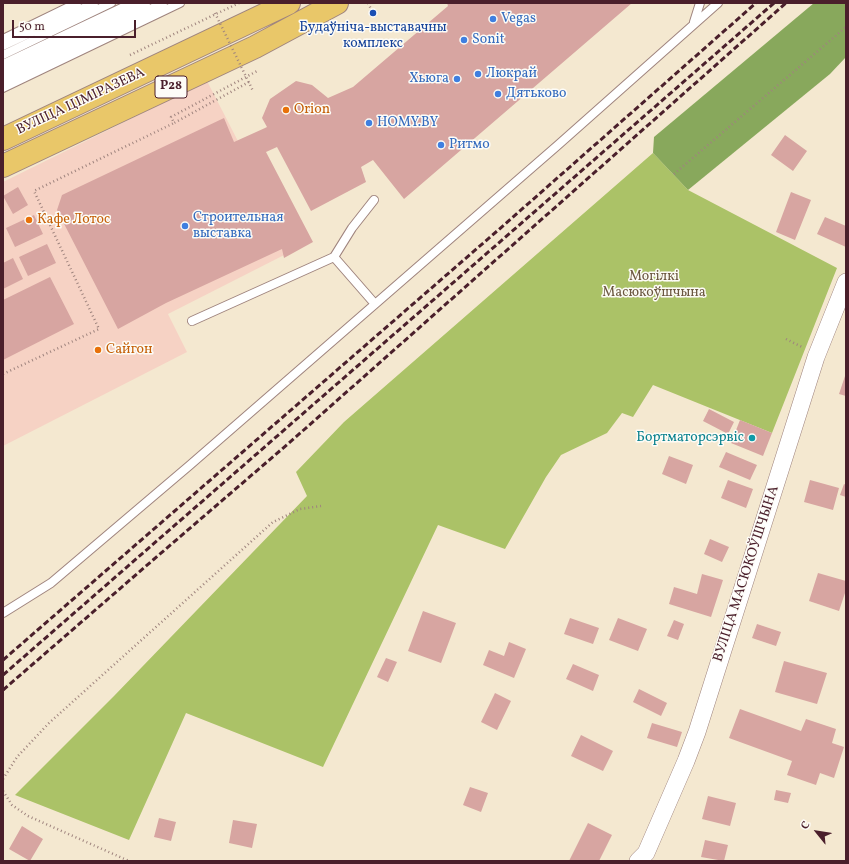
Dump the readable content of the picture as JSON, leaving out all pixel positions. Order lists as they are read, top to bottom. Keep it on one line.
{"streets":{"main road":["Р28","ВУЛІЦА ЦІМІРАЗЕВА"],"street":["ВУЛІЦА МАСЮКОЎШЧЫНА"]},"parks":["Могілкі Масюкоўшчына"],"places":["Будаўніча-выставачны комплекс","Vegas","Sonit","Люкрай","Хьюга","Дятьково","Orion","HOMY.BY","Ритмо","Кафе Лотос","Строительная выставка","Сайгон","Бортматорсэрвіс"],"scale_bar":"50 m","north":"top left"}
